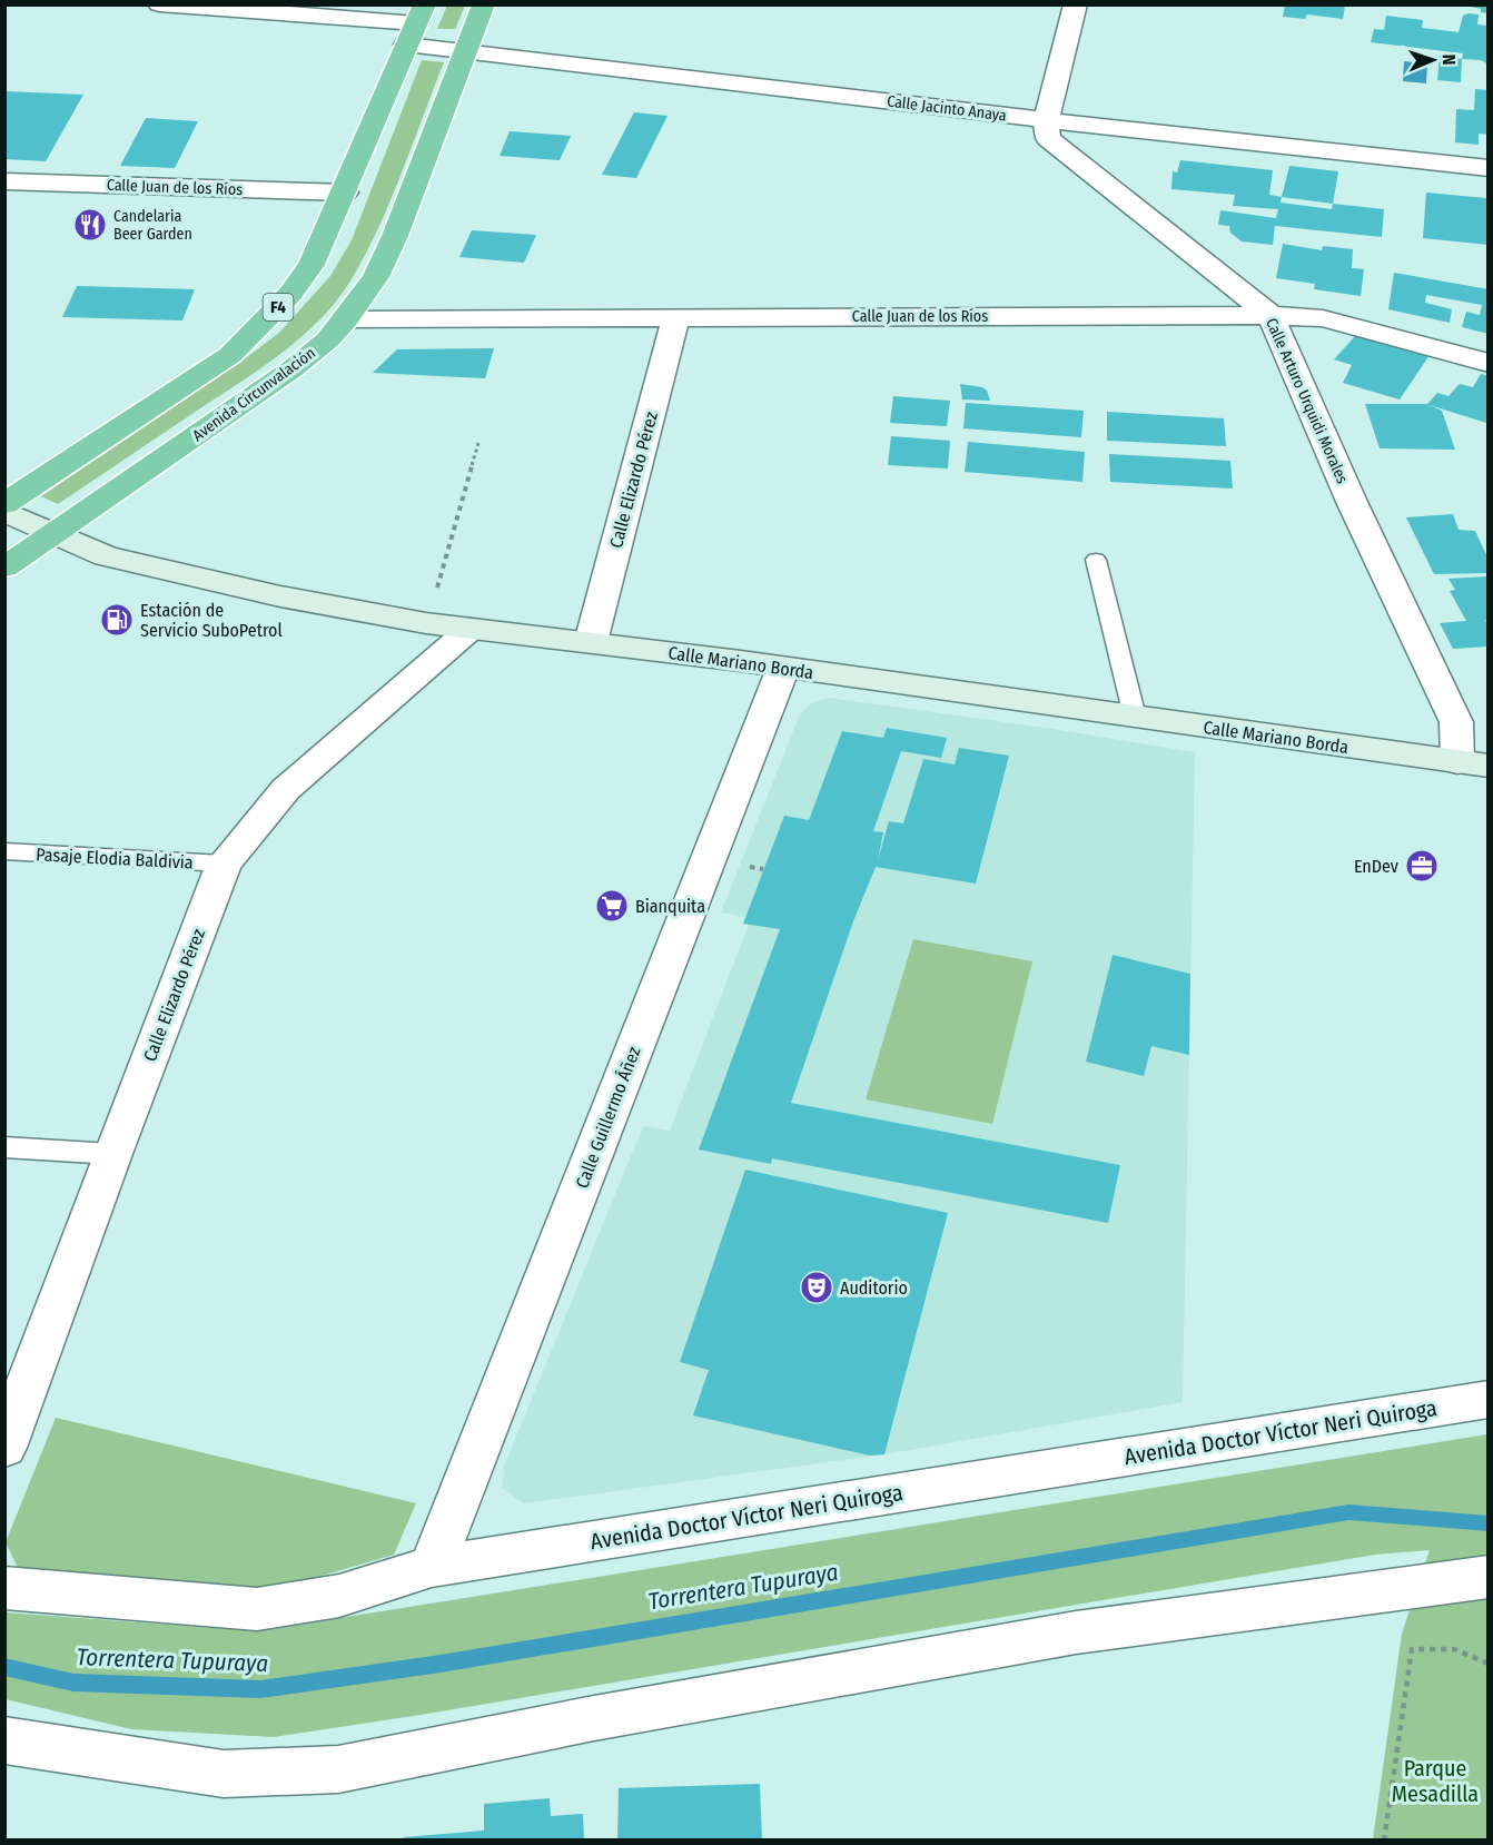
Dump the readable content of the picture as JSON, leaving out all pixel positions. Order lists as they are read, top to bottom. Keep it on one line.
{"streets":{"highway":["F4","Avenida Circunvalación"],"street":["Calle Jacinto Anaya","Calle Juan de los Ríos","Calle Arturo Urquidi Morales","Calle Elizardo Pérez","Calle Mariano Borda","Calle Guillermo Áñez","Avenida Doctor Víctor Neri Quiroga"],"lane":["Pasaje Elodia Baldivia"]},"crossings":[["Calle Jacinto Anaya","F4"],["Calle Jacinto Anaya","Avenida Circunvalación"],["Calle Jacinto Anaya","Calle Arturo Urquidi Morales"],["Calle Juan de los Ríos","F4"],["Calle Juan de los Ríos","Avenida Circunvalación"],["Calle Juan de los Ríos","Calle Arturo Urquidi Morales"],["Calle Juan de los Ríos","Calle Elizardo Pérez"],["Avenida Circunvalación","Calle Mariano Borda"],["Calle Arturo Urquidi Morales","Calle Mariano Borda"],["Calle Elizardo Pérez","Calle Mariano Borda"],["Calle Elizardo Pérez","Pasaje Elodia Baldivia"],["Calle Mariano Borda","Calle Guillermo Áñez"],["Calle Guillermo Áñez","Avenida Doctor Víctor Neri Quiroga"]],"water":["Torrentera Tupuraya"],"parks":["Parque Mesadilla"],"places":{"restaurant":["Candelaria Beer Garden"],"fuel station":["Estación de Servicio SuboPetrol"],"office":["EnDev"],"supermarket":["Bianquita"],"theatre":["Auditorio"]},"north":"right"}
